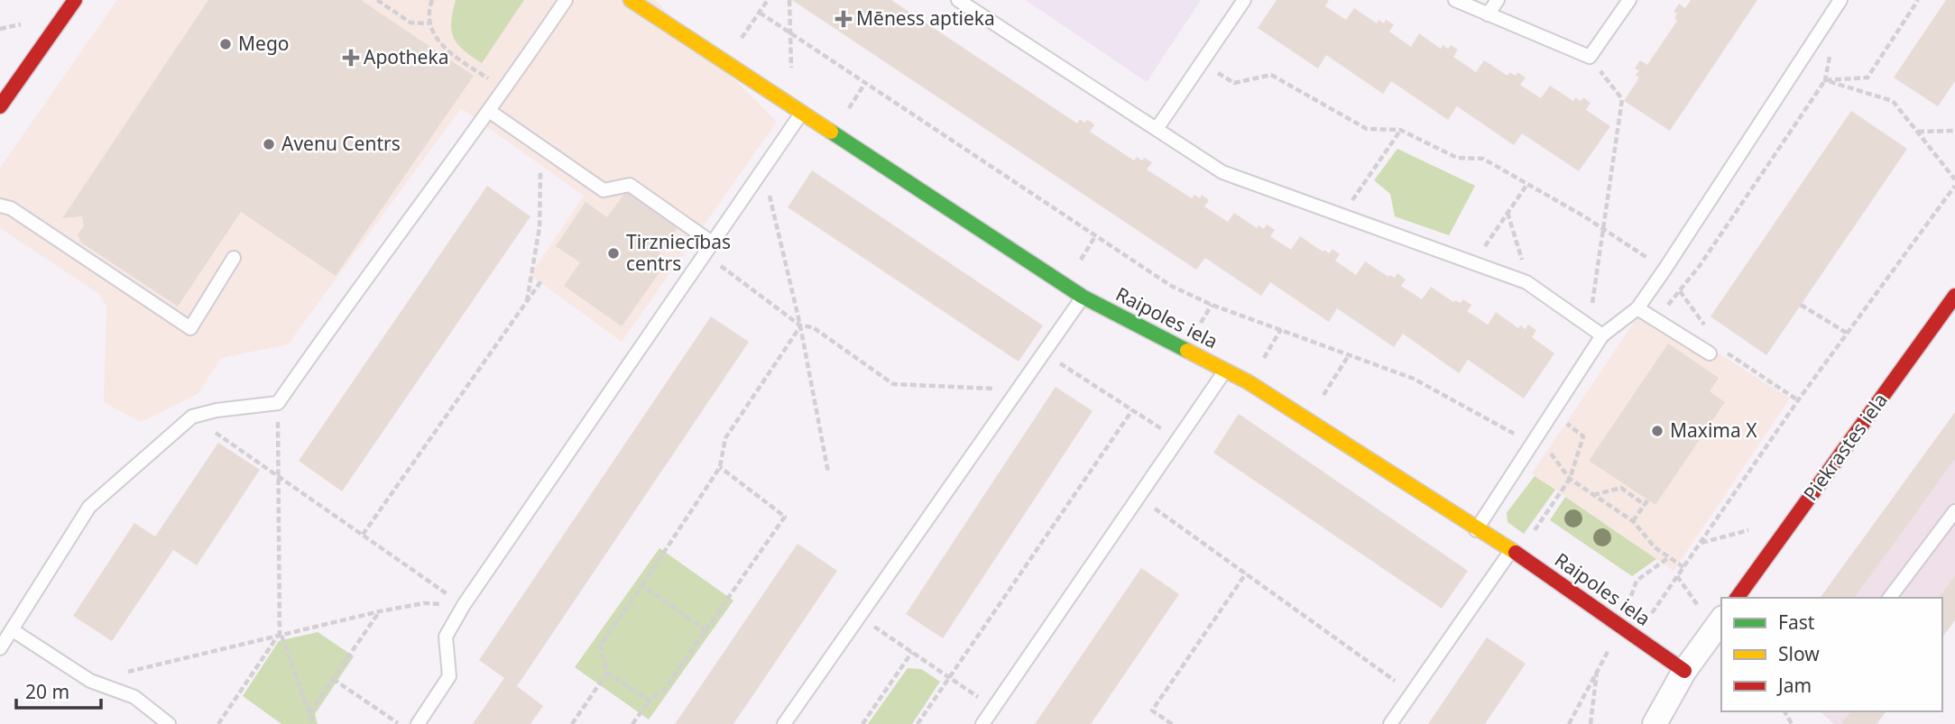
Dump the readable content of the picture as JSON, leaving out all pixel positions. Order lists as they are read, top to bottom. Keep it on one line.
{"streets":{"street":["Raipoles iela","Piekrastes iela"]},"places":{"health":["Mēness aptieka","Apotheka"],"other":["Mego","Avenu Centrs","Tirzniecības centrs","Maxima X"]},"legend":["Fast","Slow","Jam"],"scale_bar":"20 m"}
